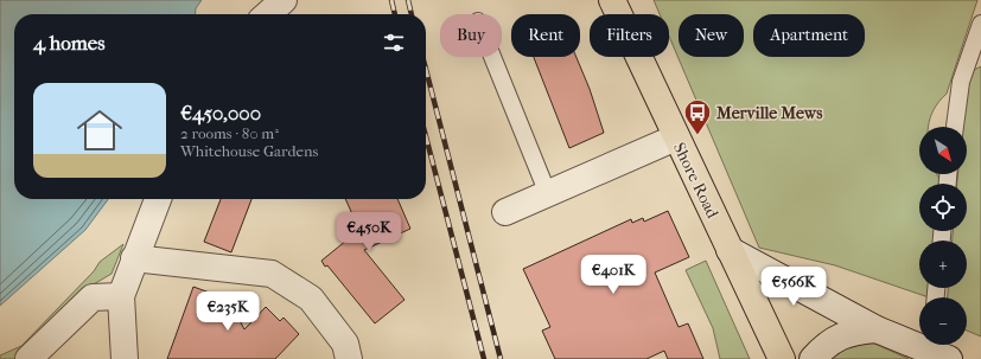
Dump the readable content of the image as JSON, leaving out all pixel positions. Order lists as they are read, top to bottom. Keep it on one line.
{"streets":{"main road":["Shore Road"]},"places":{"bus stop":["Merville Mews"]},"north":"bottom right","page":{"chip":["Buy","Rent","Filters","New","Apartment"],"heading":"4 homes","list":[{"name":"€450,000","note":"2 rooms · 80 m² · Whitehouse Gardens"}],"map_buttons":["+","−"],"price":["€450K","€401K","€566K","€235K"]}}
